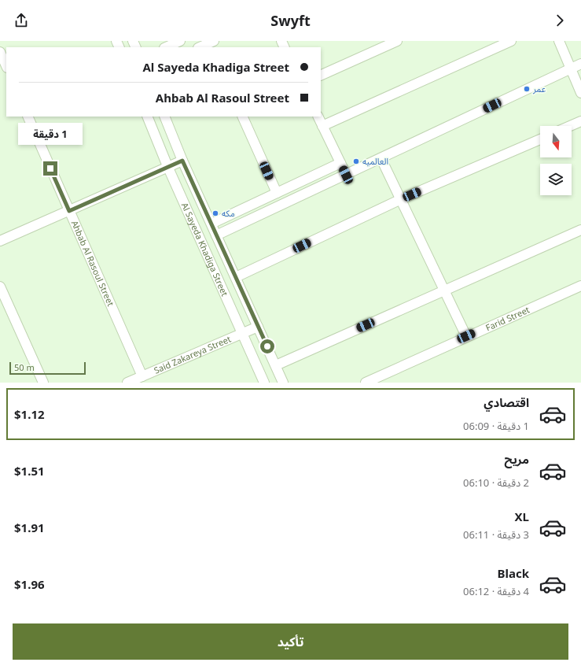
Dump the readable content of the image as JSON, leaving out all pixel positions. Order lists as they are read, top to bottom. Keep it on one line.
{"streets":{"street":["Al Sayeda Khadiga Street","Ahbab Al Rasoul Street","Farid Street","Said Zakareya Street"]},"crossings":[["Al Sayeda Khadiga Street","Said Zakareya Street"],["Ahbab Al Rasoul Street","Said Zakareya Street"]],"places":["عمر","العالميه","مكه"],"scale_bar":"50 m","north":"bottom","page":{"header":"Swyft","banner":["Al Sayeda Khadiga Street","Ahbab Al Rasoul Street"],"bubble":"1 دقيقة","scale":"50 m","list":[{"name":"اقتصادي","note":"1 دقيقة · 06:09","value":"$1.12"},{"name":"مريح","note":"2 دقيقة · 06:10","value":"$1.51"},{"name":"XL","note":"3 دقيقة · 06:11","value":"$1.91"},{"name":"Black","note":"4 دقيقة · 06:12","value":"$1.96"}],"buttons":"تأكيد"}}
